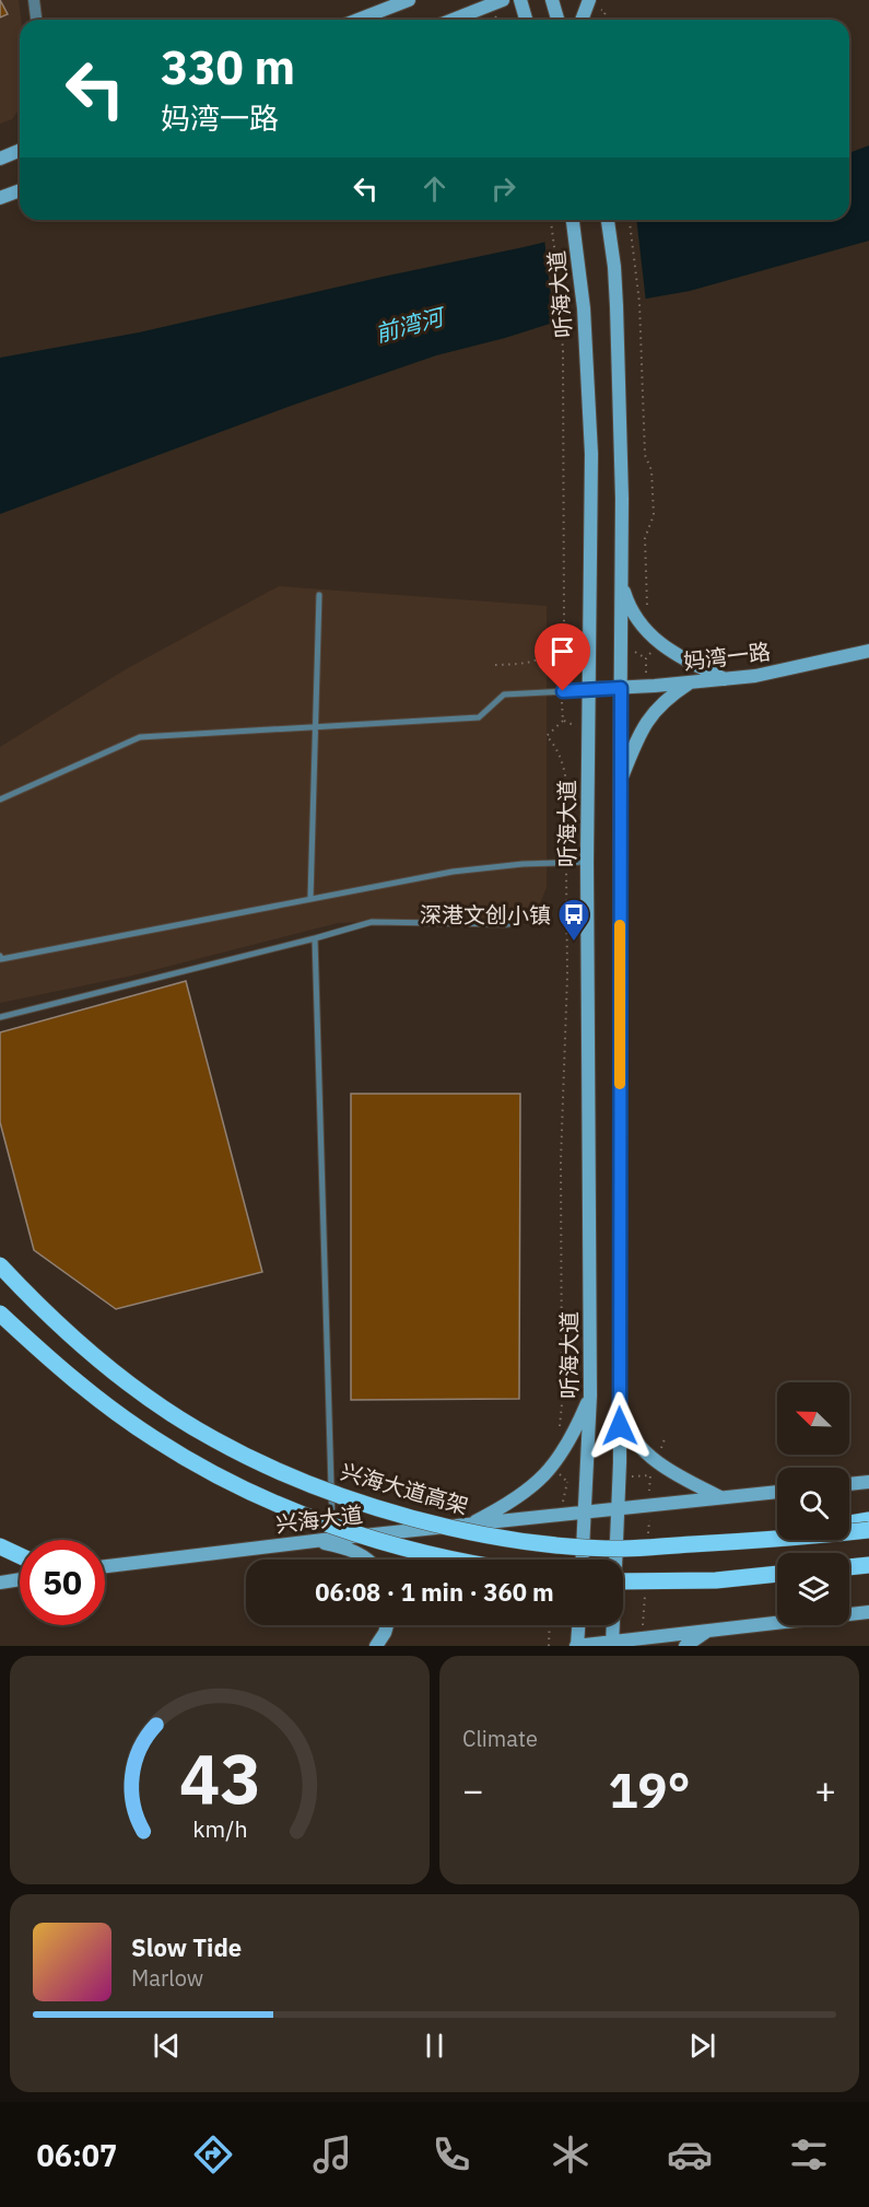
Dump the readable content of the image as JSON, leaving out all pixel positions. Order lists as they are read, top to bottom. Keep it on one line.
{"streets":{"main road":["听海大道","妈湾一路","兴海大道高架","兴海大道"]},"crossings":[["听海大道","妈湾一路"],["听海大道","兴海大道"]],"water":["前湾河"],"places":{"bus stop":["深港文创小镇"]},"north":"top left","page":{"turn":["330 m","妈湾一路"],"limit":"50","trip":"06:08 · 1 min · 360 m","tile":"Climate","heat":["−","19°","+"],"song":["Slow Tide","Marlow"],"tabs":"06:07","gauge":["43","km/h"]}}
